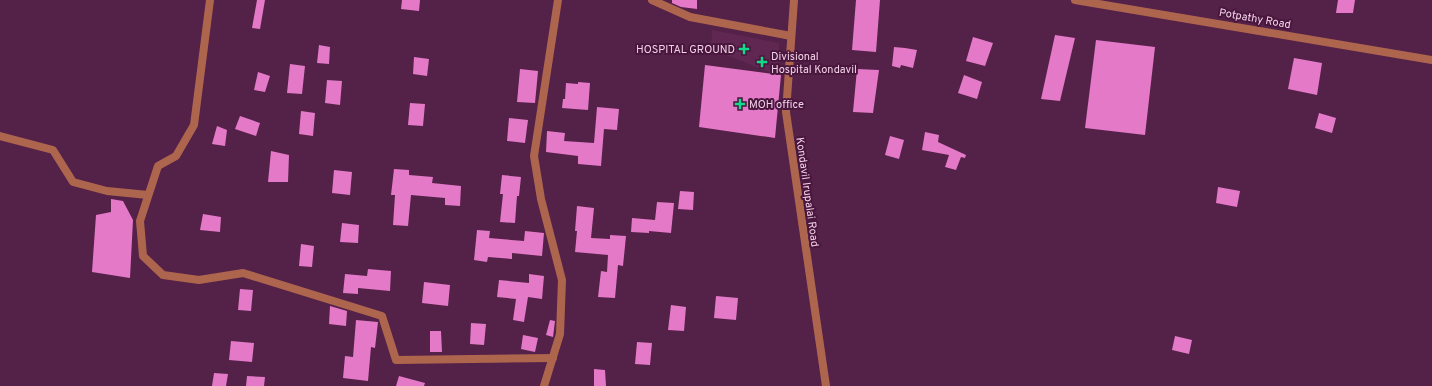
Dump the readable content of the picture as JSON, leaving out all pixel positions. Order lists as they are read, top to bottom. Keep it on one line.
{"streets":{"street":["Potpathy Road","Kondavil Irupalai Road"]},"places":{"health":["HOSPITAL GROUND","Divisional Hospital Kondavil","MOH office"]}}
